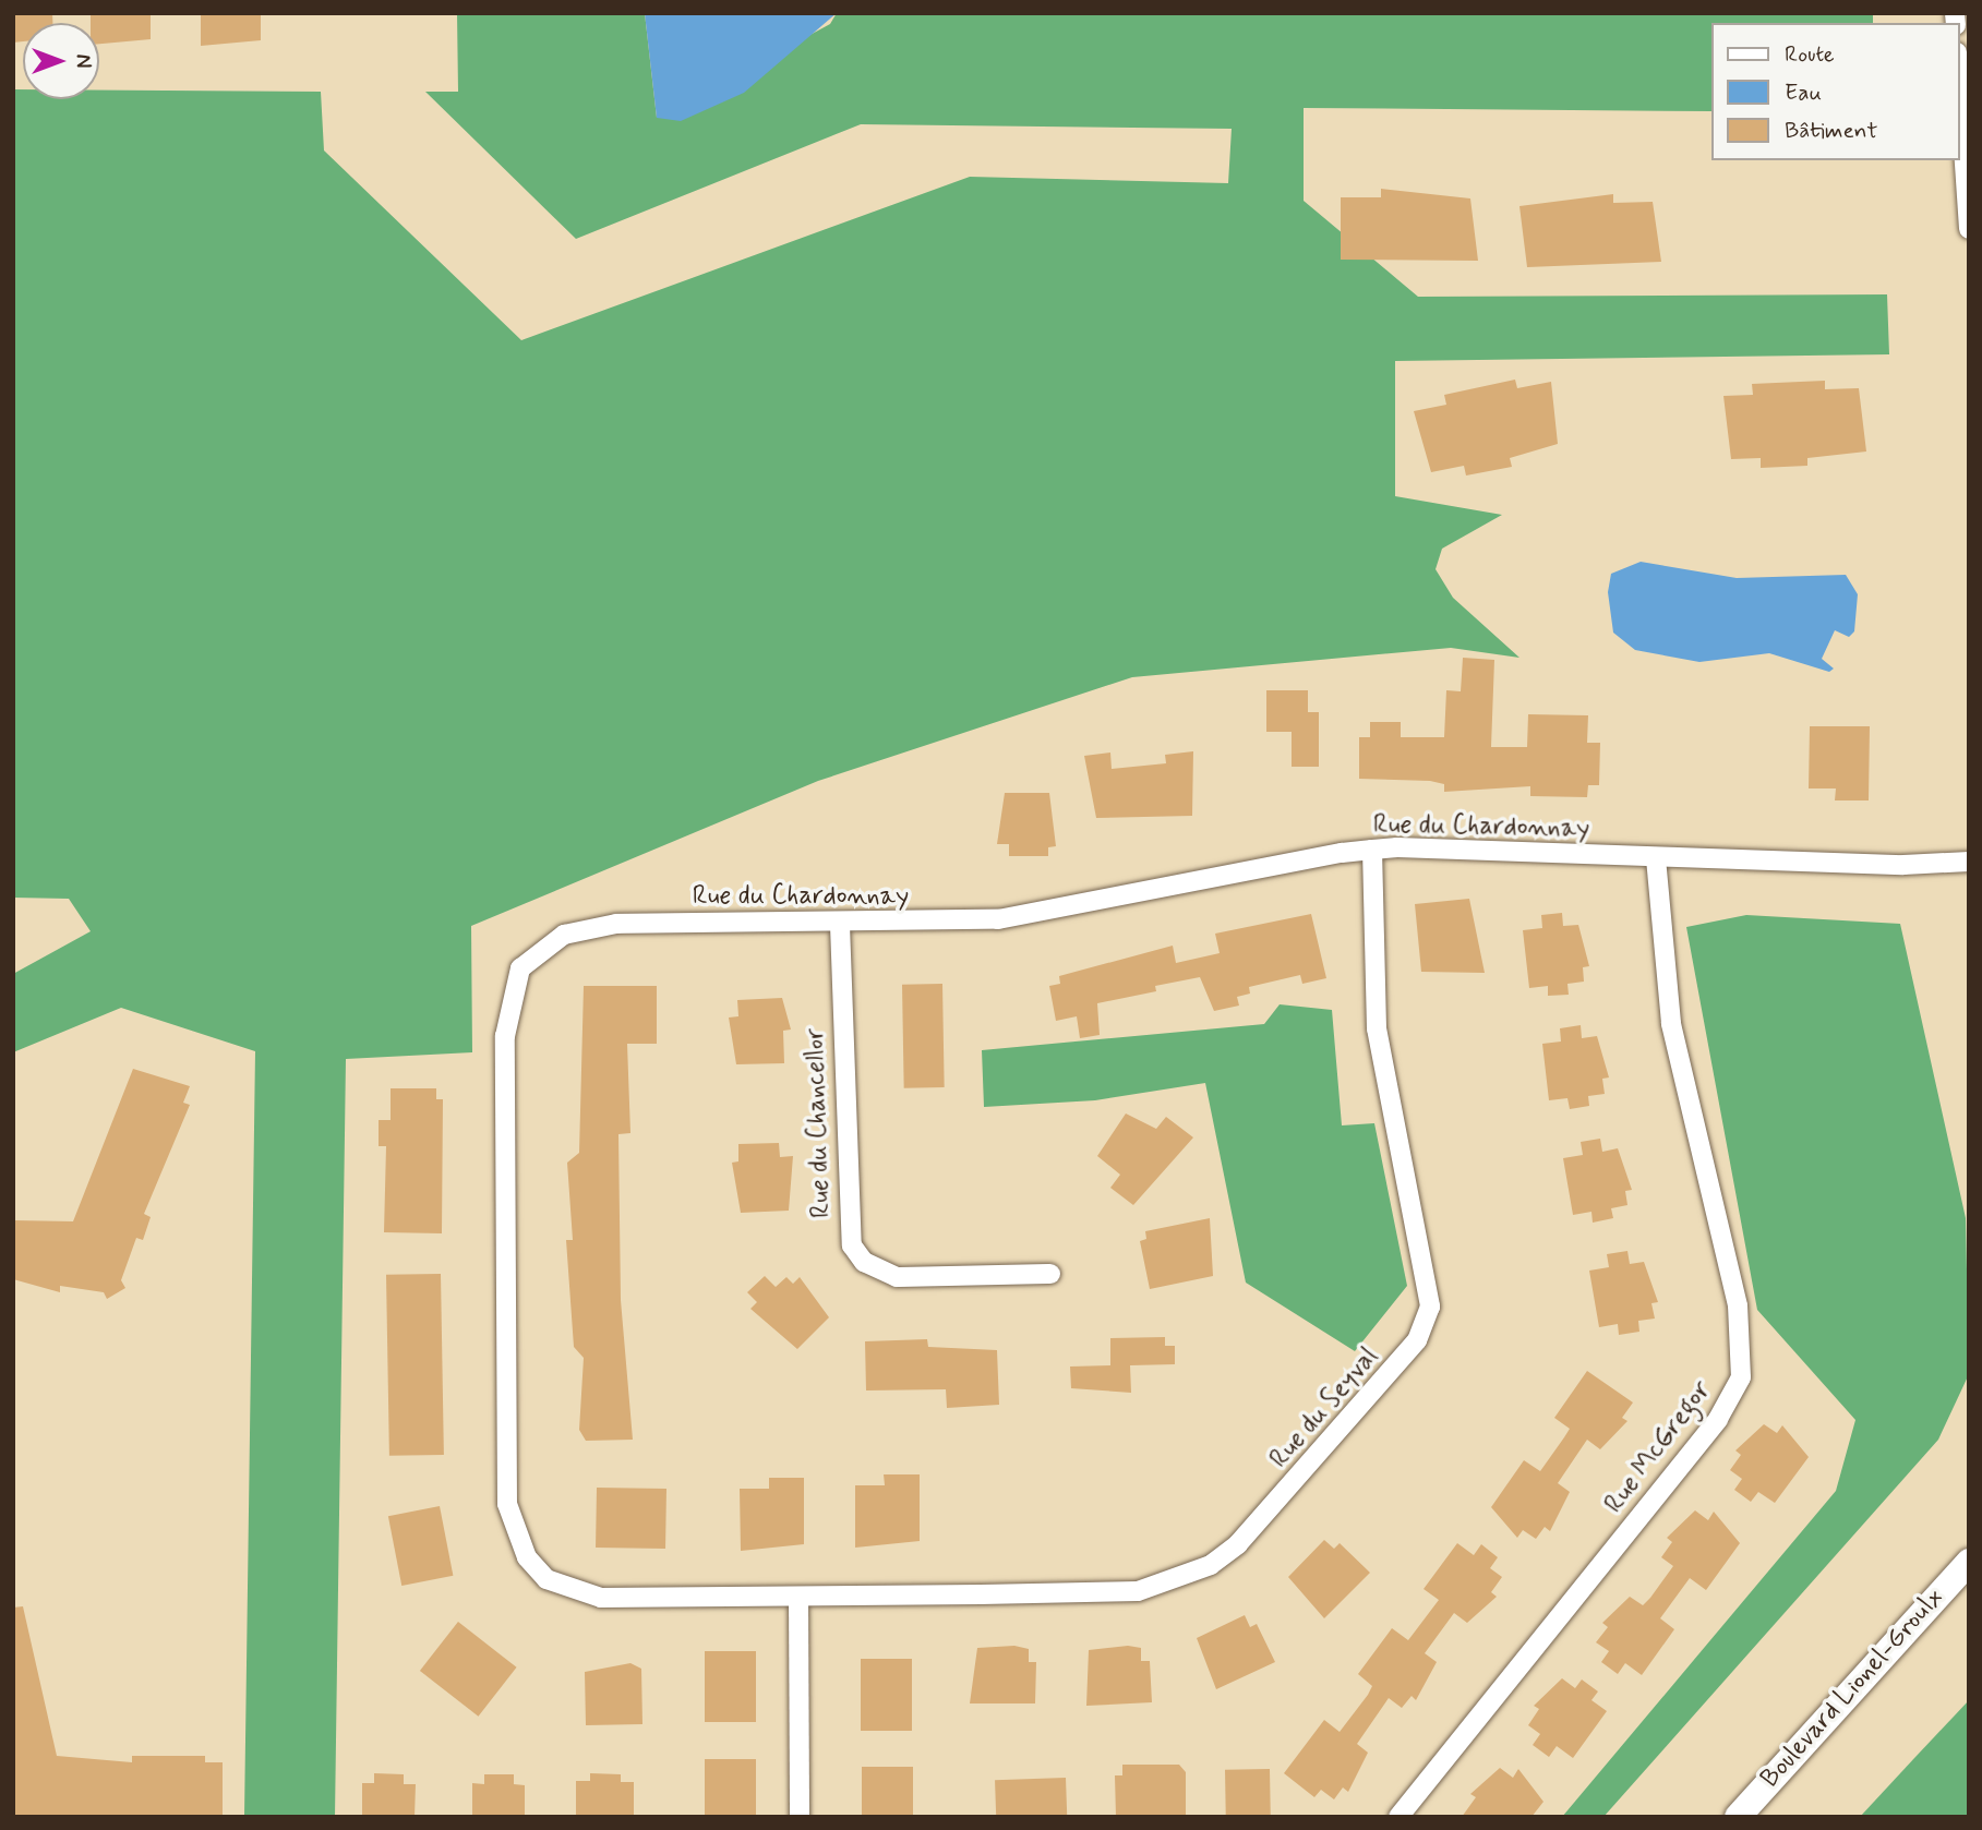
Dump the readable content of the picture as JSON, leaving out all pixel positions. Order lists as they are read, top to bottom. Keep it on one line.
{"streets":{"main road":["Boulevard Lionel-Groulx"],"street":["Rue du Chardonnay","Rue du Chancellor","Rue du Seyval","Rue McGregor"]},"crossings":[["Rue du Chardonnay","Rue du Chancellor"],["Rue du Chardonnay","Rue du Seyval"],["Rue du Chardonnay","Rue McGregor"]],"legend":["Route","Eau","Bâtiment"],"north":"right"}
